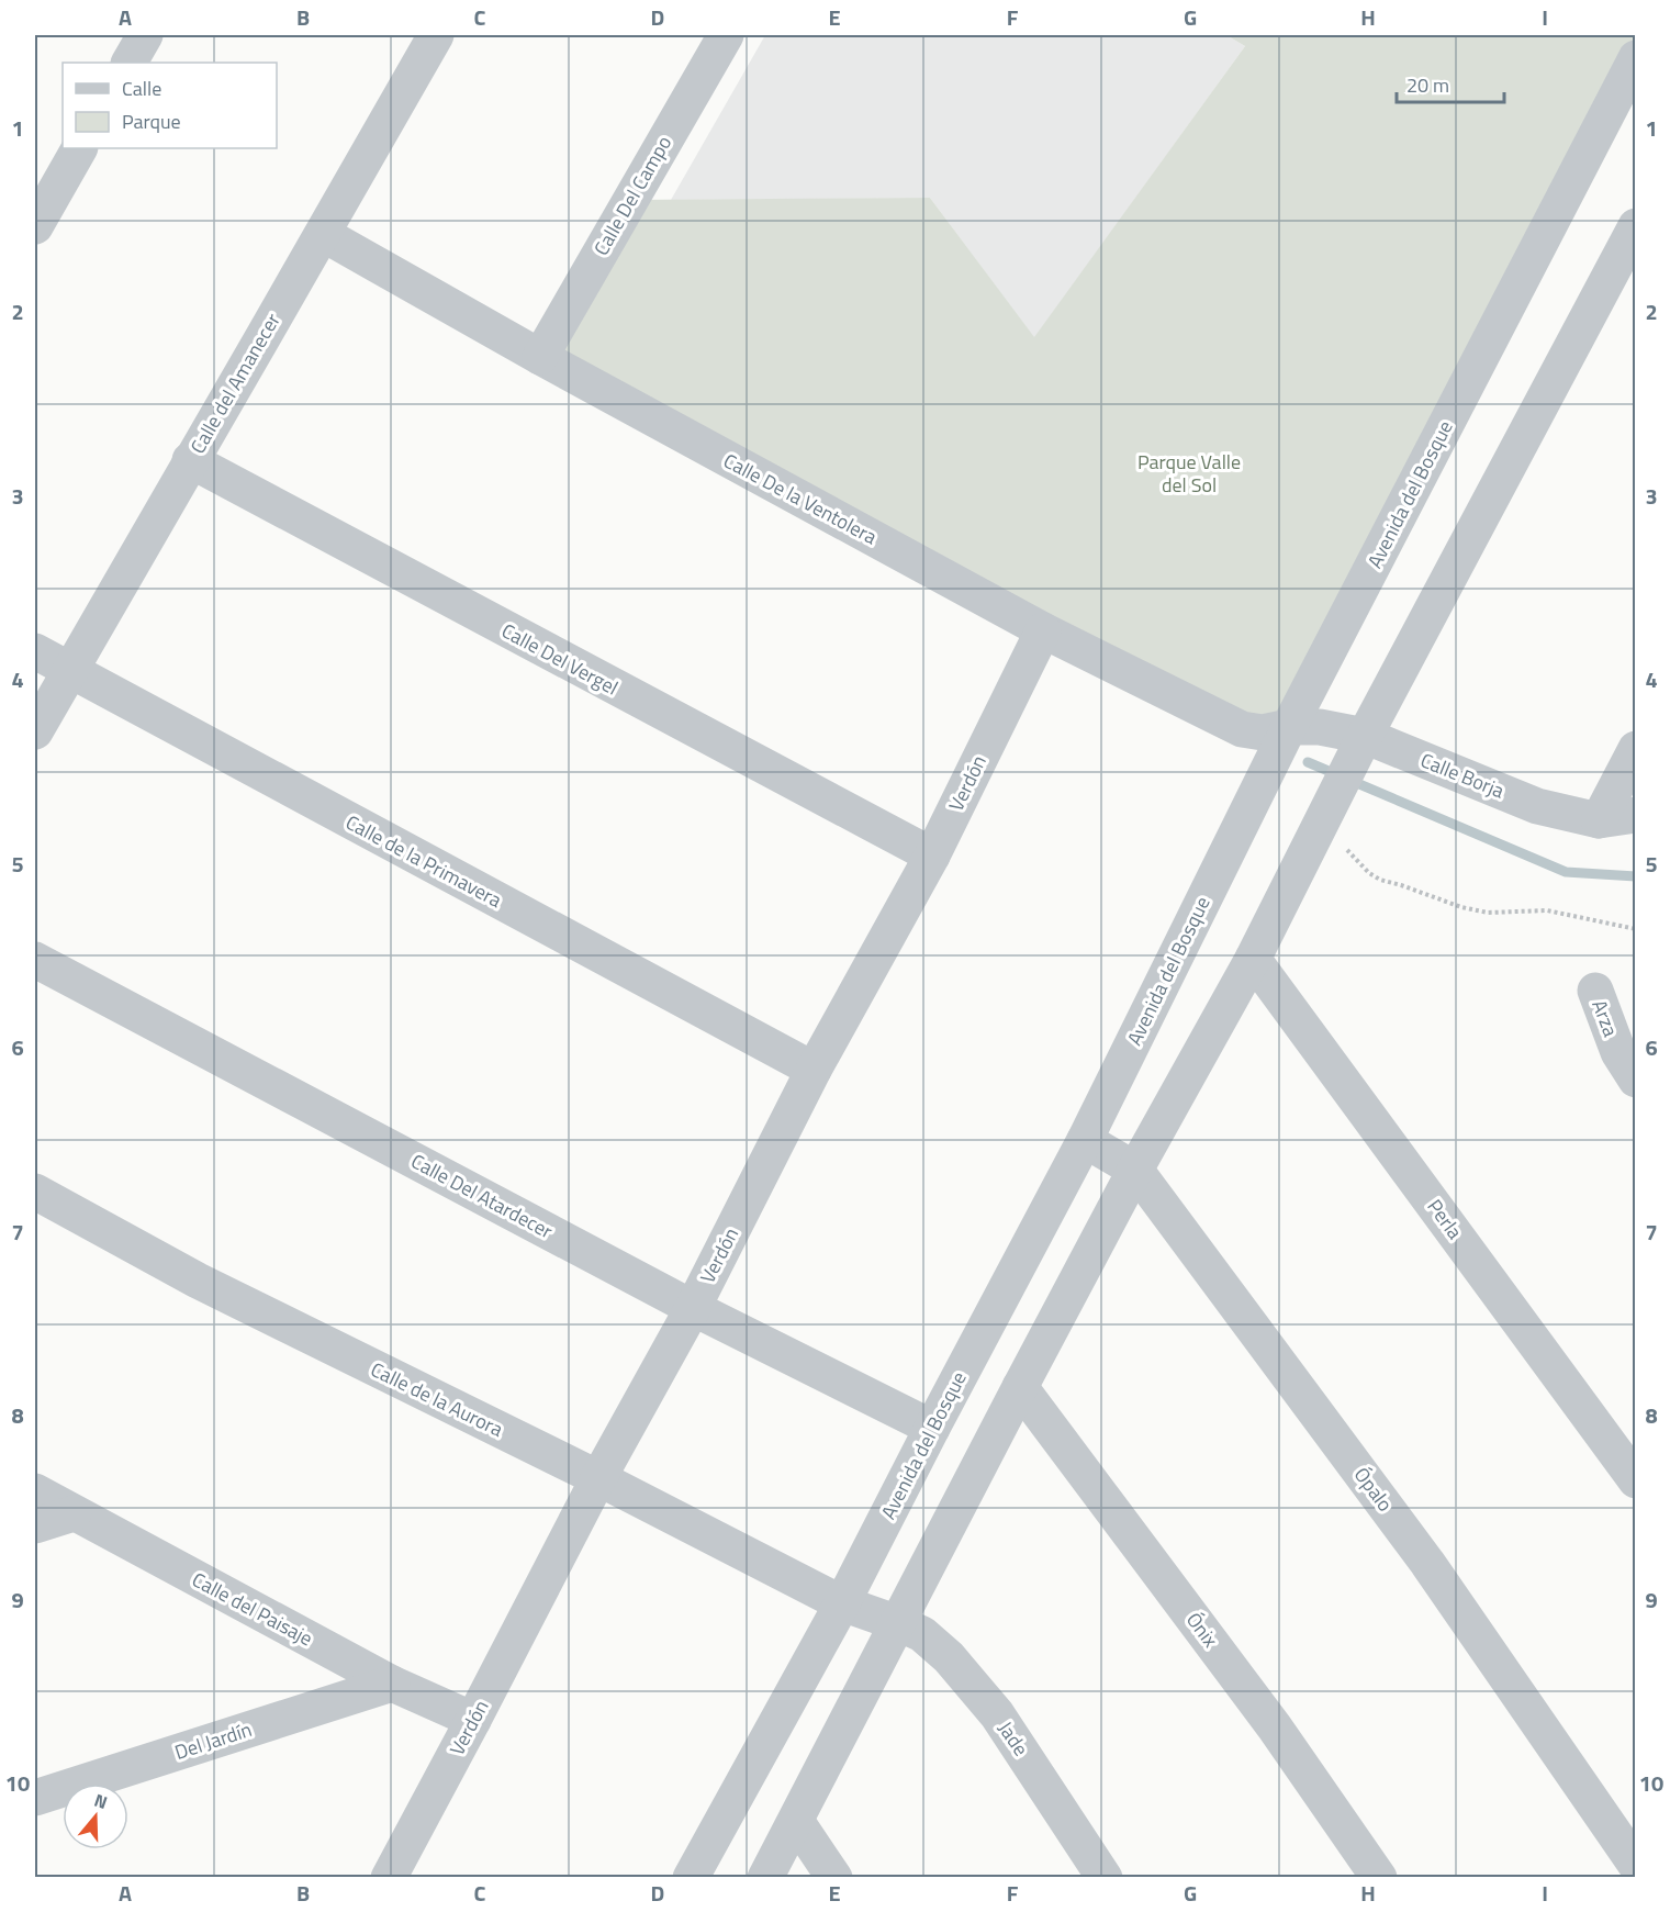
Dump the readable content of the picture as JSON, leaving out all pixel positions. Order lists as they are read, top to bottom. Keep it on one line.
{"streets":{"street":["Calle Del Campo","Calle del Amanecer","Avenida del Bosque","Calle De la Ventolera","Calle Del Vergel","Calle Borja","Verdón","Calle de la Primavera","Arza","Calle Del Atardecer","Perla","Calle de la Aurora","Ópalo","Calle del Paisaje","Ónix","Jade","Del Jardín"]},"crossings":[["Calle Del Campo","Calle De la Ventolera"],["Calle del Amanecer","Calle De la Ventolera"],["Calle del Amanecer","Calle Del Vergel"],["Calle del Amanecer","Calle de la Primavera"],["Avenida del Bosque","Calle De la Ventolera"],["Avenida del Bosque","Calle Borja"],["Avenida del Bosque","Calle Del Atardecer"],["Avenida del Bosque","Calle de la Aurora"],["Avenida del Bosque","Ópalo"],["Avenida del Bosque","Jade"],["Calle De la Ventolera","Calle Borja"],["Calle De la Ventolera","Verdón"],["Calle Del Vergel","Verdón"],["Verdón","Calle de la Primavera"],["Verdón","Calle Del Atardecer"],["Verdón","Calle de la Aurora"],["Verdón","Calle del Paisaje"],["Calle de la Aurora","Jade"],["Calle del Paisaje","Del Jardín"]],"parks":["Parque Valle del Sol"],"legend":["Calle","Parque"],"scale_bar":"20 m","north":"top","grid":{"columns":["A","B","C","D","E","F","G","H","I"],"rows":["1","2","3","4","5","6","7","8","9","10"]}}
